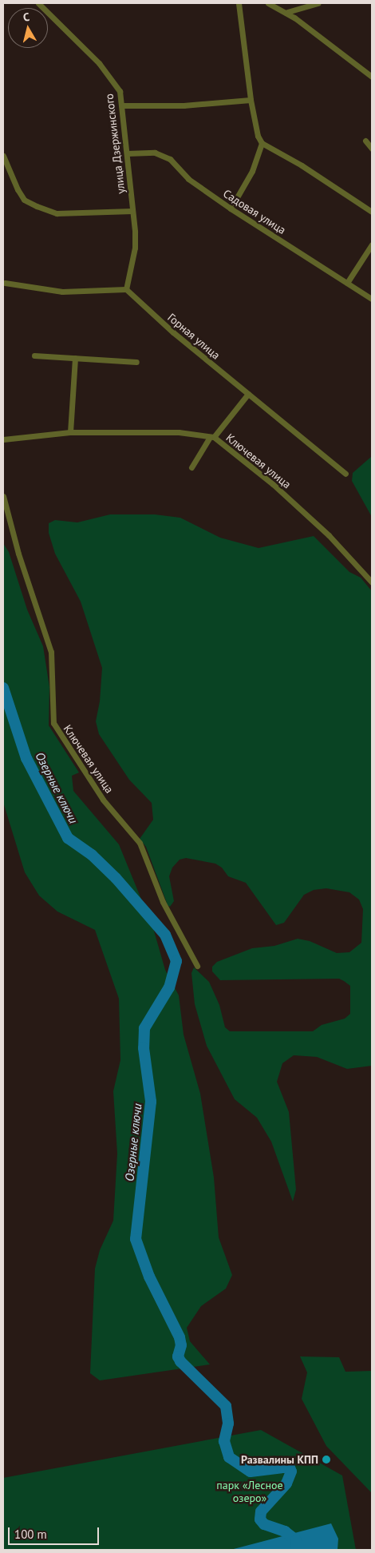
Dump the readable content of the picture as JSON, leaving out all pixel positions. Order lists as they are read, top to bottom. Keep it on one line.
{"streets":{"street":["улица Дзержинского","Садовая улица","Горная улица","Ключевая улица"]},"crossings":[["улица Дзержинского","Садовая улица"],["улица Дзержинского","Горная улица"]],"water":["Озерные ключи"],"parks":["парк «Лесное озеро»"],"places":["Развалины КПП"],"scale_bar":"100 m","north":"top"}
